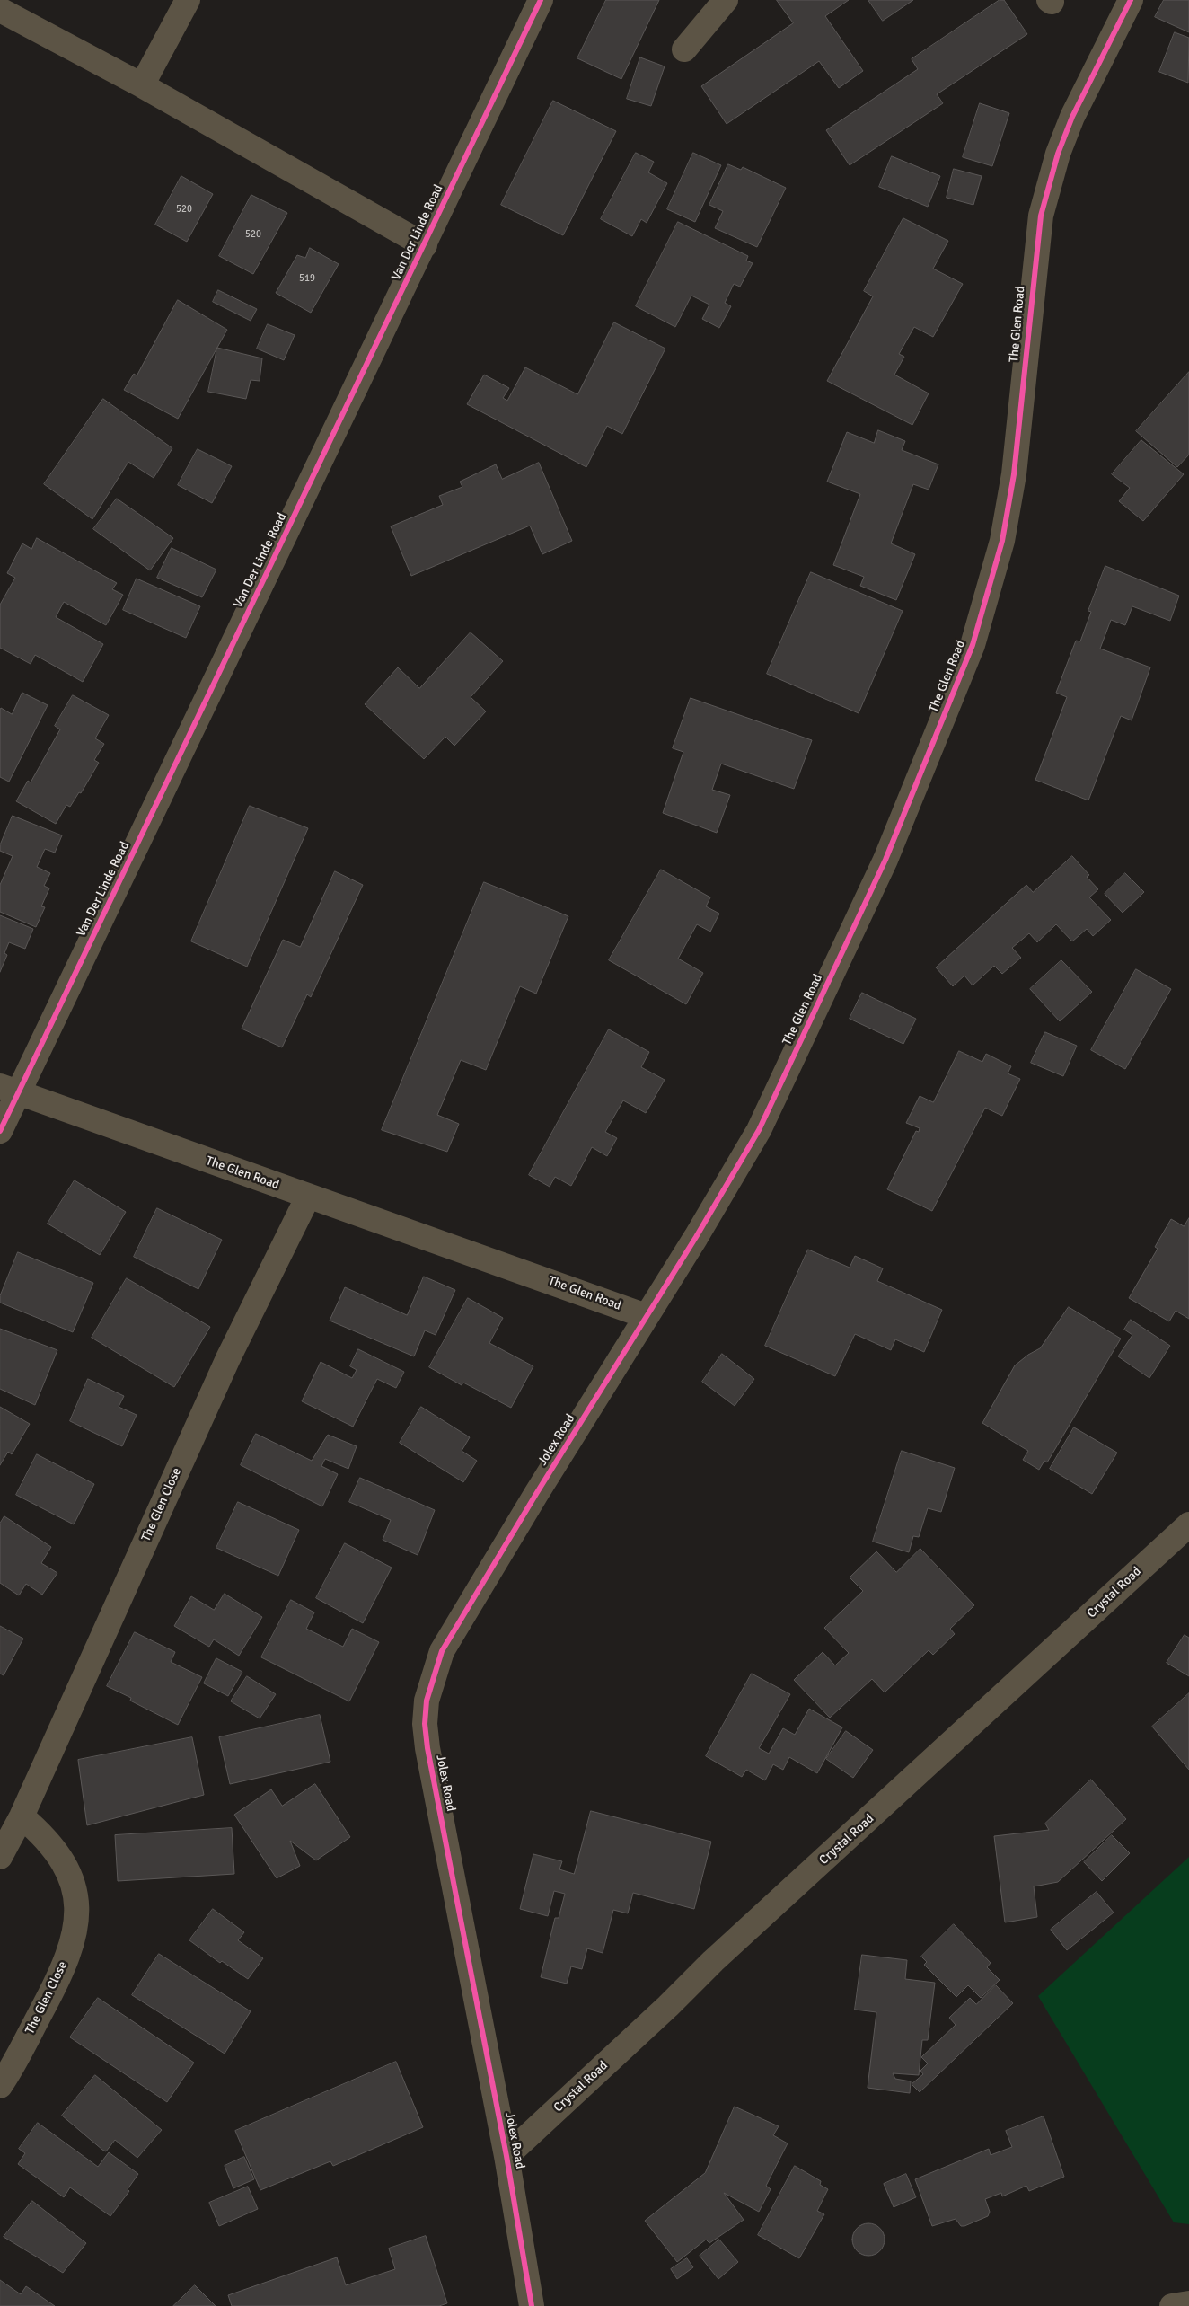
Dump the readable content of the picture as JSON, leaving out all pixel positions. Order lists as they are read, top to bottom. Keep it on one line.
{"streets":{"street":["Van Der Linde Road","The Glen Road","Jolex Road","The Glen Close","Crystal Road"]},"crossings":[["Van Der Linde Road","The Glen Road"],["The Glen Road","Jolex Road"],["The Glen Road","The Glen Close"],["Jolex Road","Crystal Road"]],"house_numbers":["520","520","519"]}
